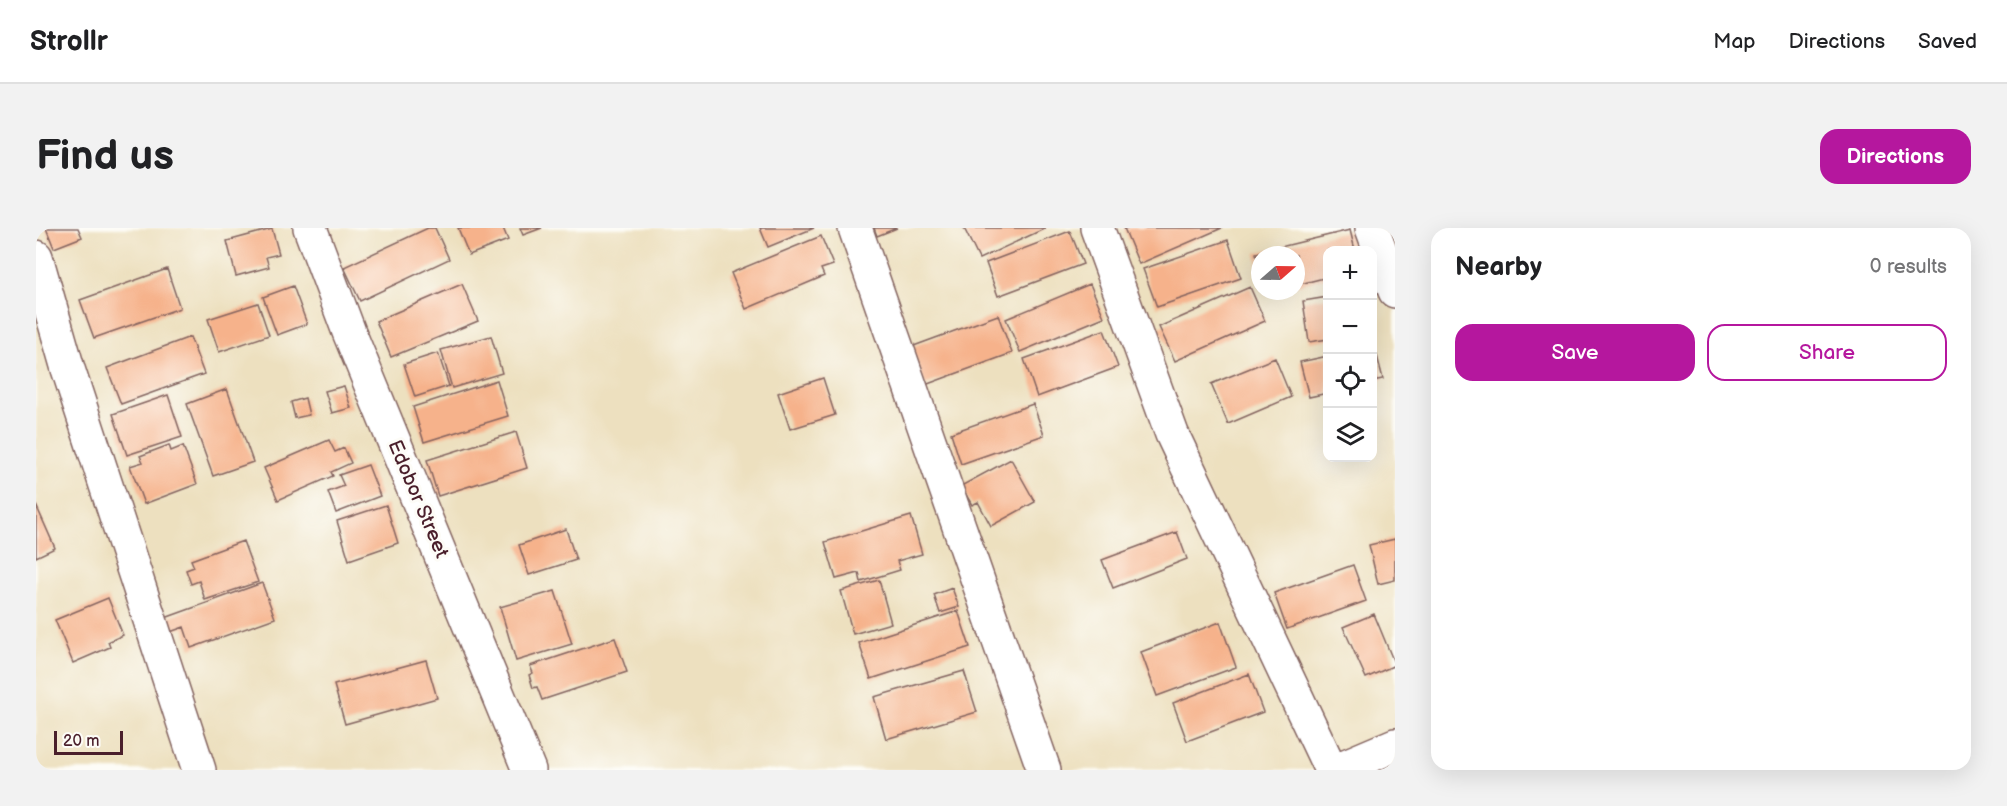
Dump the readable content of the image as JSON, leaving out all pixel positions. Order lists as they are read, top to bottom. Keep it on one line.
{"streets":{"street":["Edobor Street"]},"scale_bar":"20 m","north":"right","page":{"header":"Strollr","nav":["Map","Directions","Saved"],"buttons":["Directions",["Save","Share"]],"title":"Find us","heading":["Nearby","0 results"],"map_buttons":["+","−"],"scale":"20 m"}}
